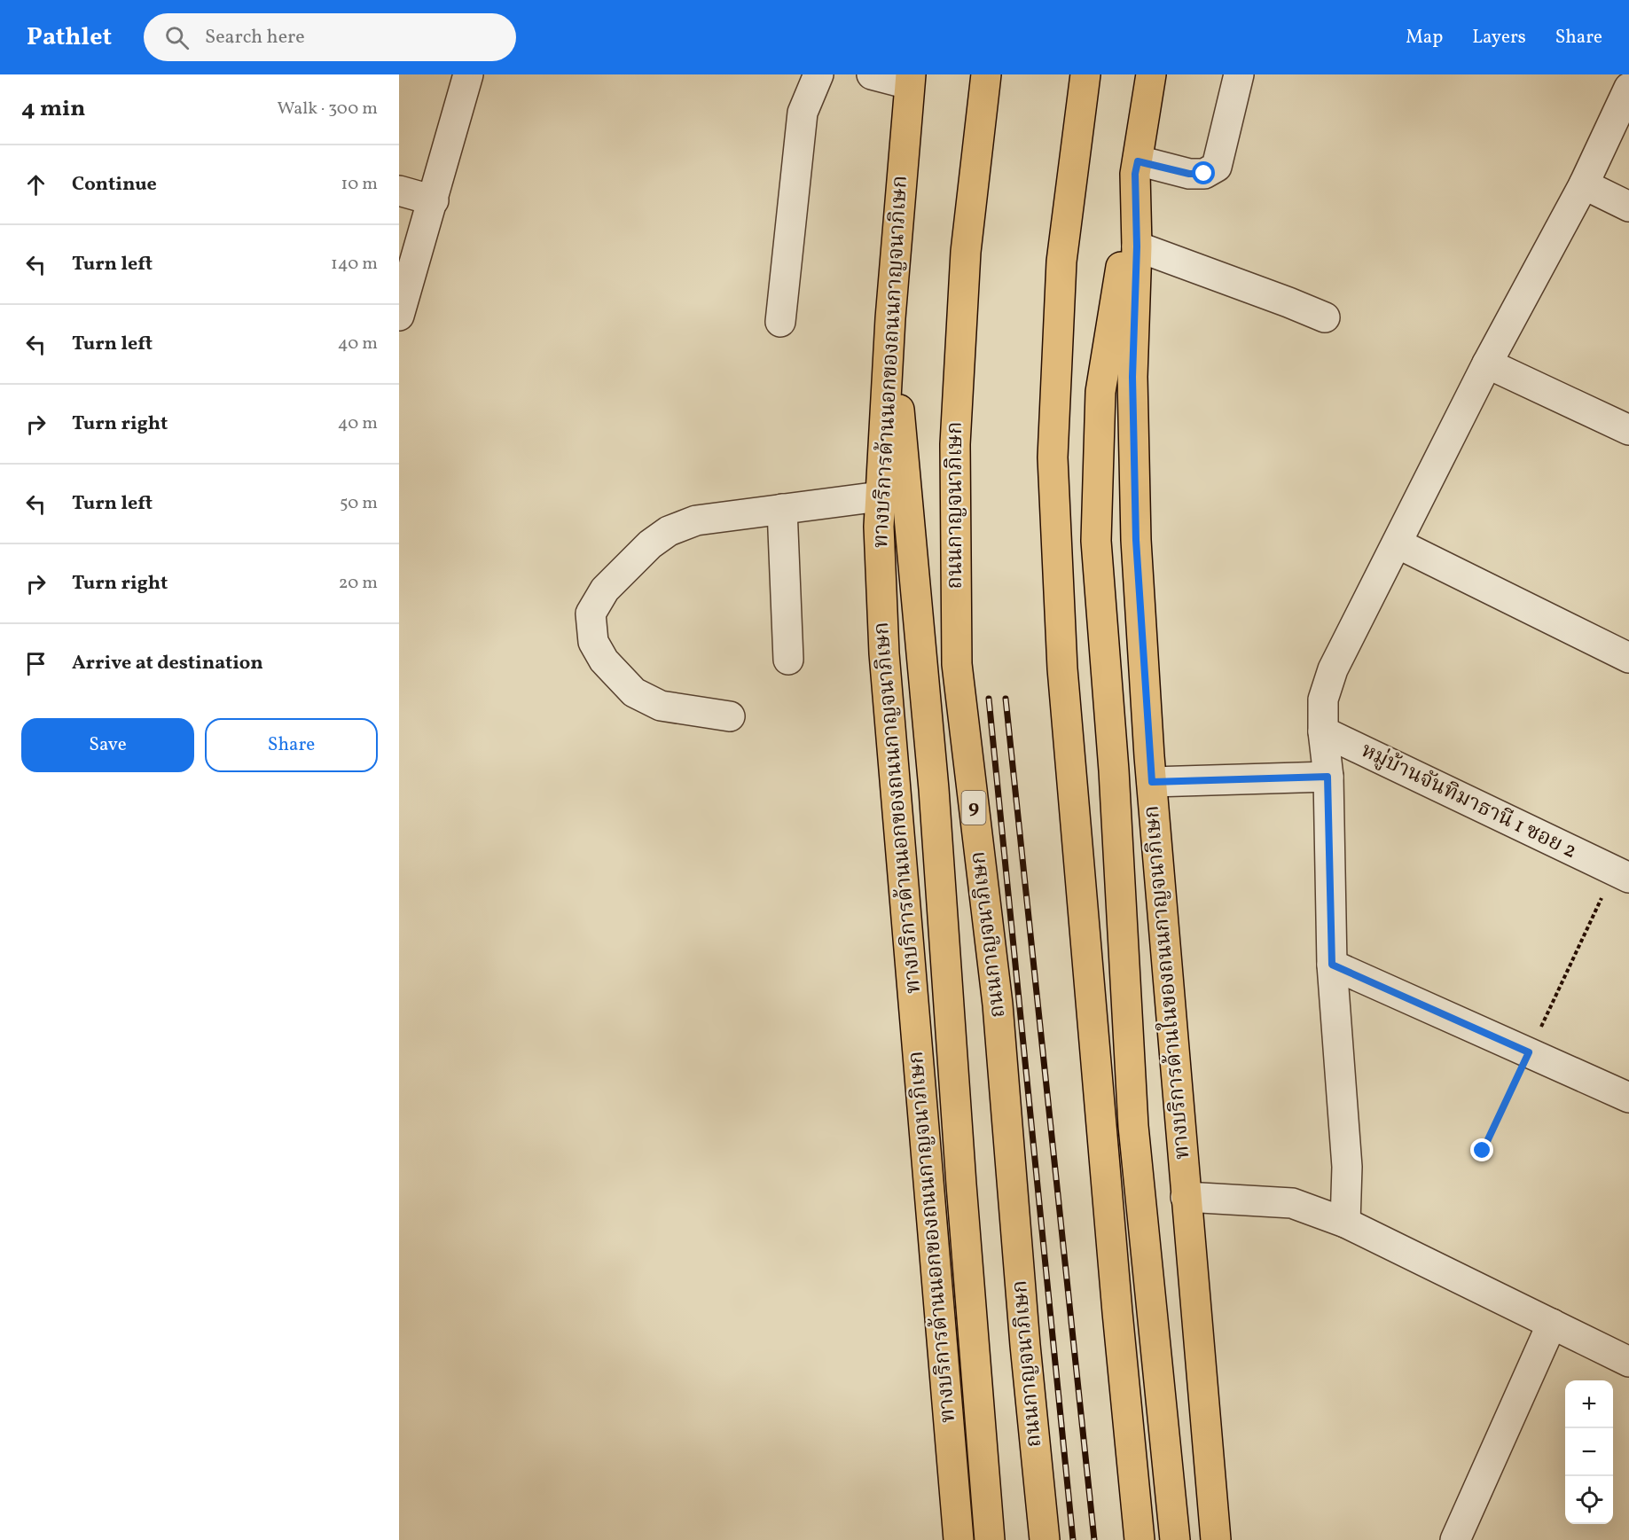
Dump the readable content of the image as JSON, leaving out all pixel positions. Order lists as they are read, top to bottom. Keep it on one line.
{"streets":{"main road":["ทางบริการด้านนอกของถนนกาญจนาภิเษก","ถนนกาญจนาภิเษก","9","ทางบริการด้านในของถนนกาญจนาภิเษก"],"street":["หมู่บ้านจันทิมาธานี 1 ซอย 2"]},"page":{"header":"Pathlet","search":"Search here","nav":["Map","Layers","Share"],"heading":["4 min","Walk · 300 m"],"list":[["Continue","10 m"],["Turn left","140 m"],["Turn left","40 m"],["Turn right","40 m"],["Turn left","50 m"],["Turn right","20 m"],"Arrive at destination"],"buttons":["Save","Share"],"map_buttons":["+","−"]}}
